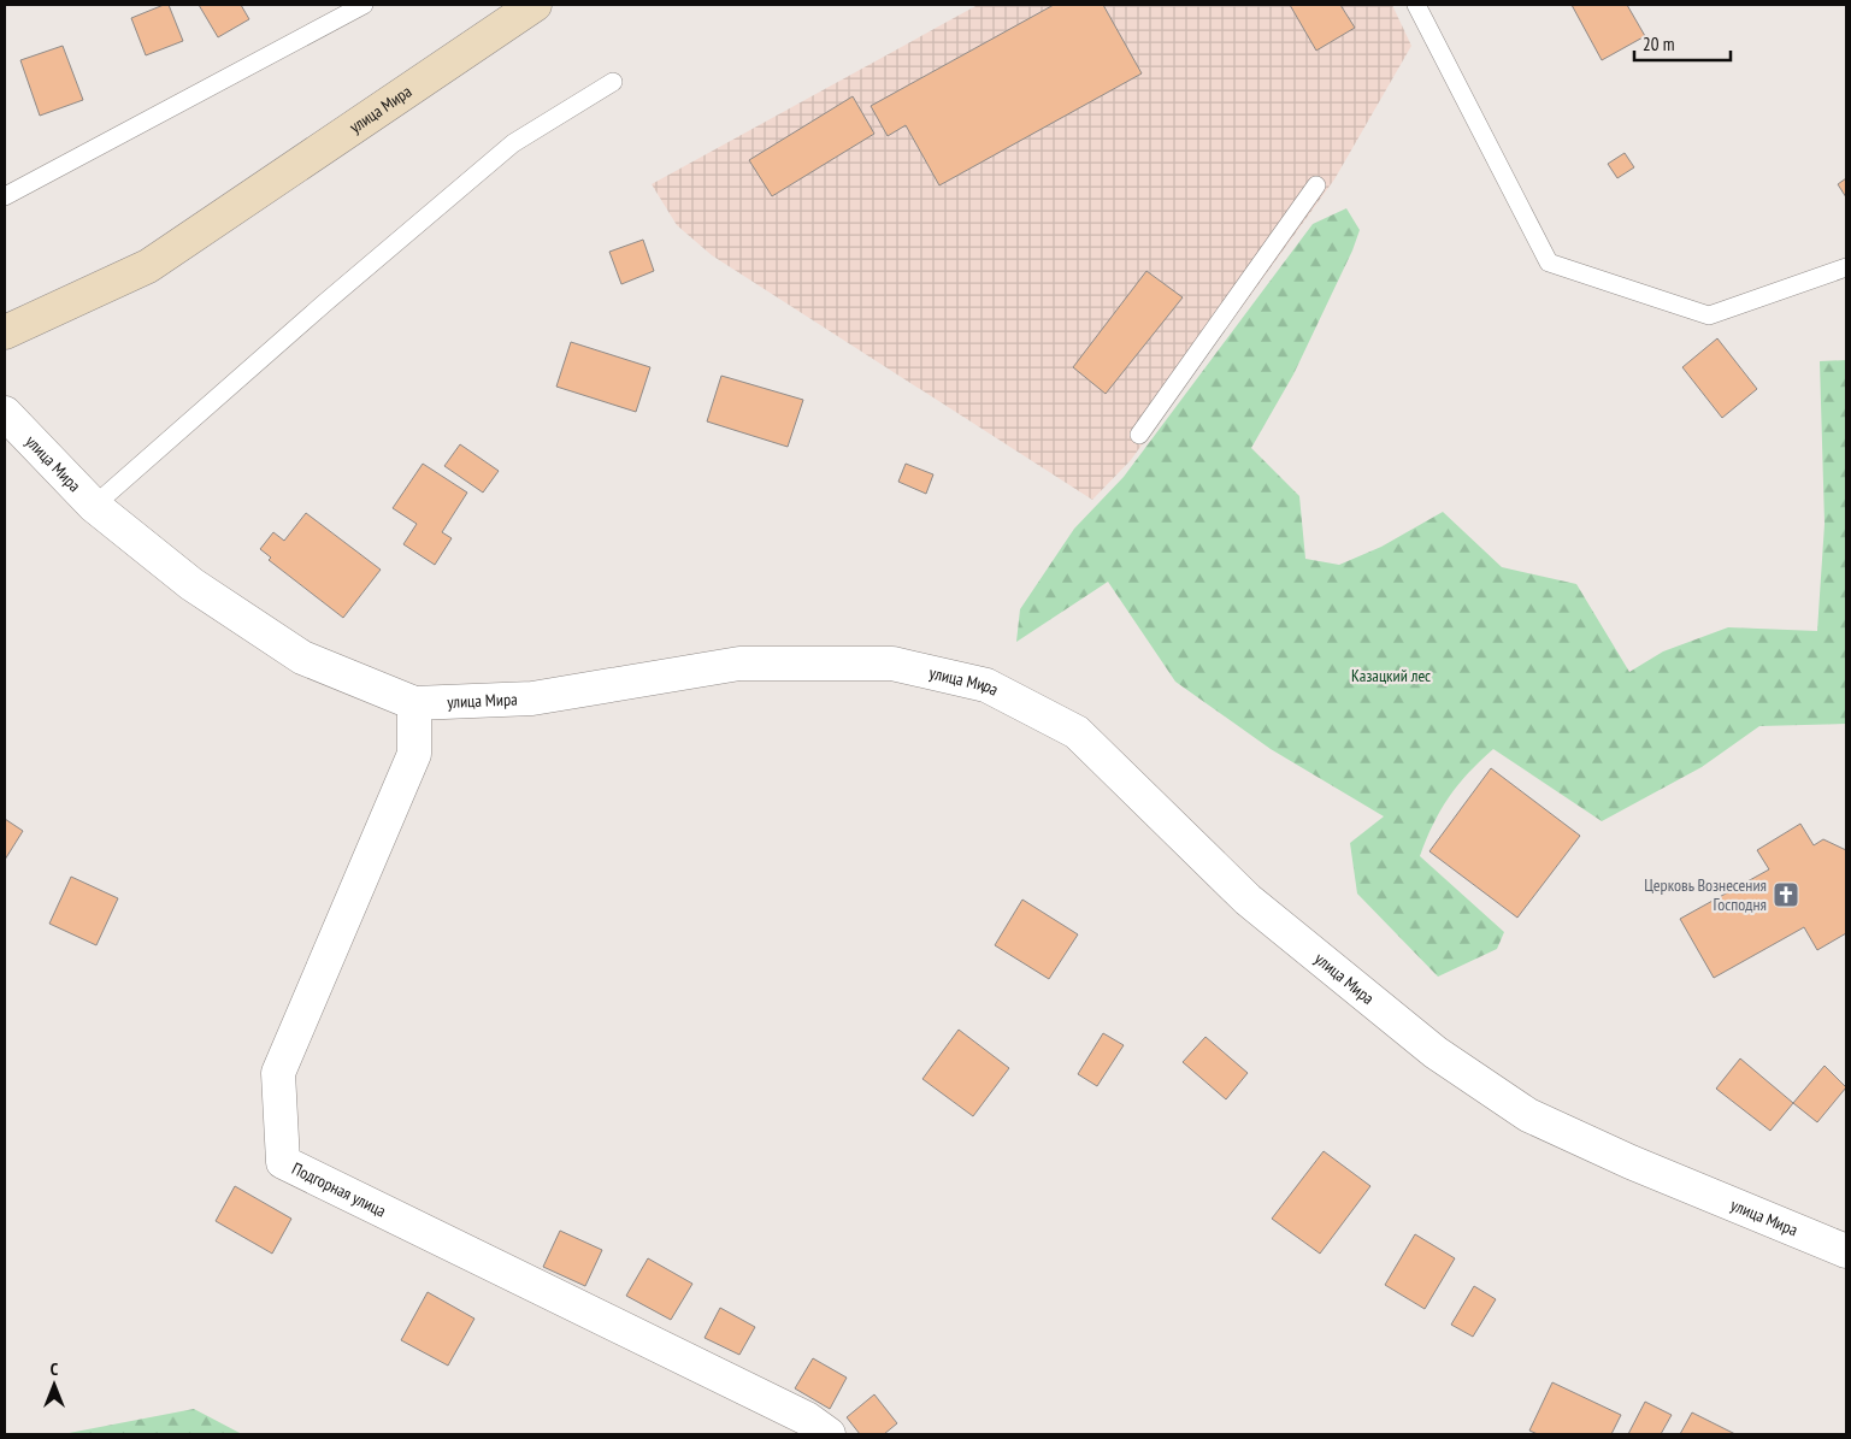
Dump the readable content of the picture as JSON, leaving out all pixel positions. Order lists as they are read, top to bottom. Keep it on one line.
{"streets":{"main road":["улица Мира"],"street":["Подгорная улица"]},"crossings":[["улица Мира","Подгорная улица"]],"parks":["Казацкий лес"],"places":{"church":["Церковь Вознесения Господня"]},"scale_bar":"20 m","north":"top"}
